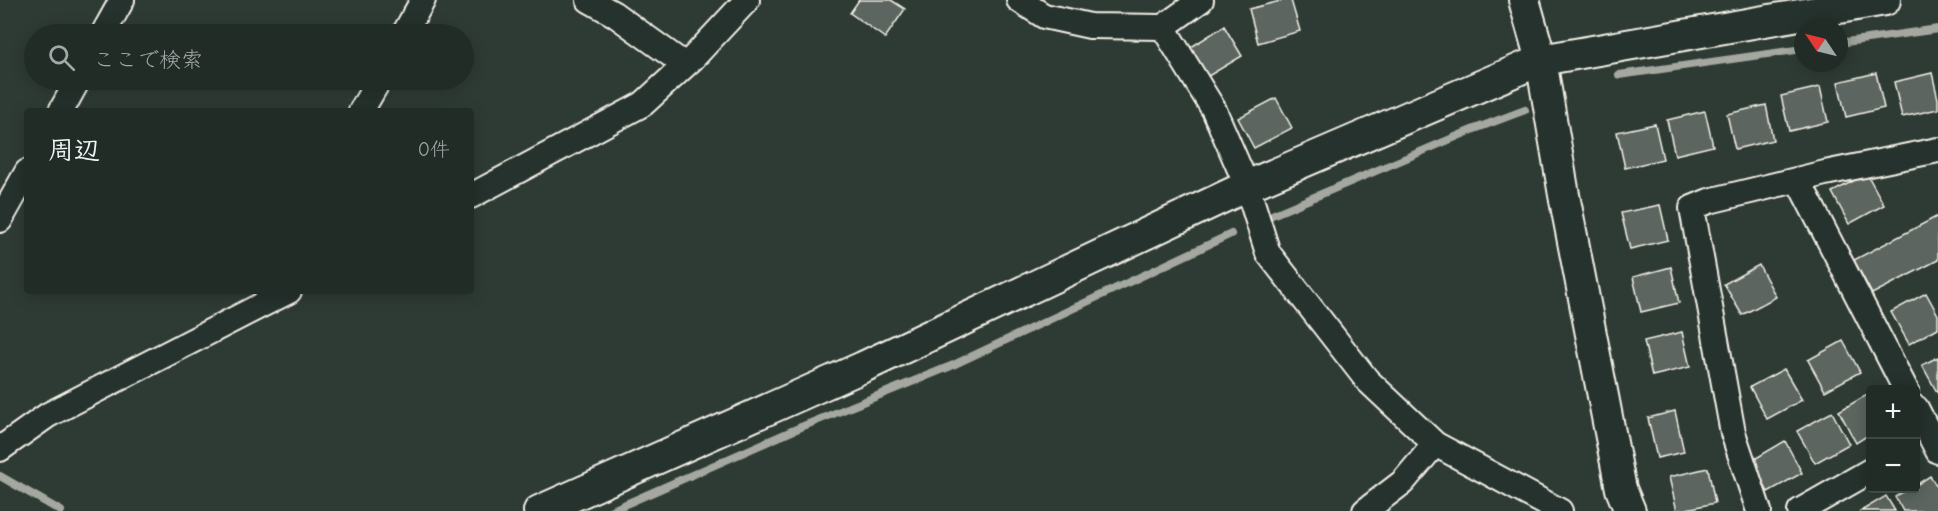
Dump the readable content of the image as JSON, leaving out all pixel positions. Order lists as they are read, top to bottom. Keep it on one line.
{"north":"top left","page":{"search":"ここで検索","heading":["周辺","0件"],"map_buttons":["+","−"]}}
